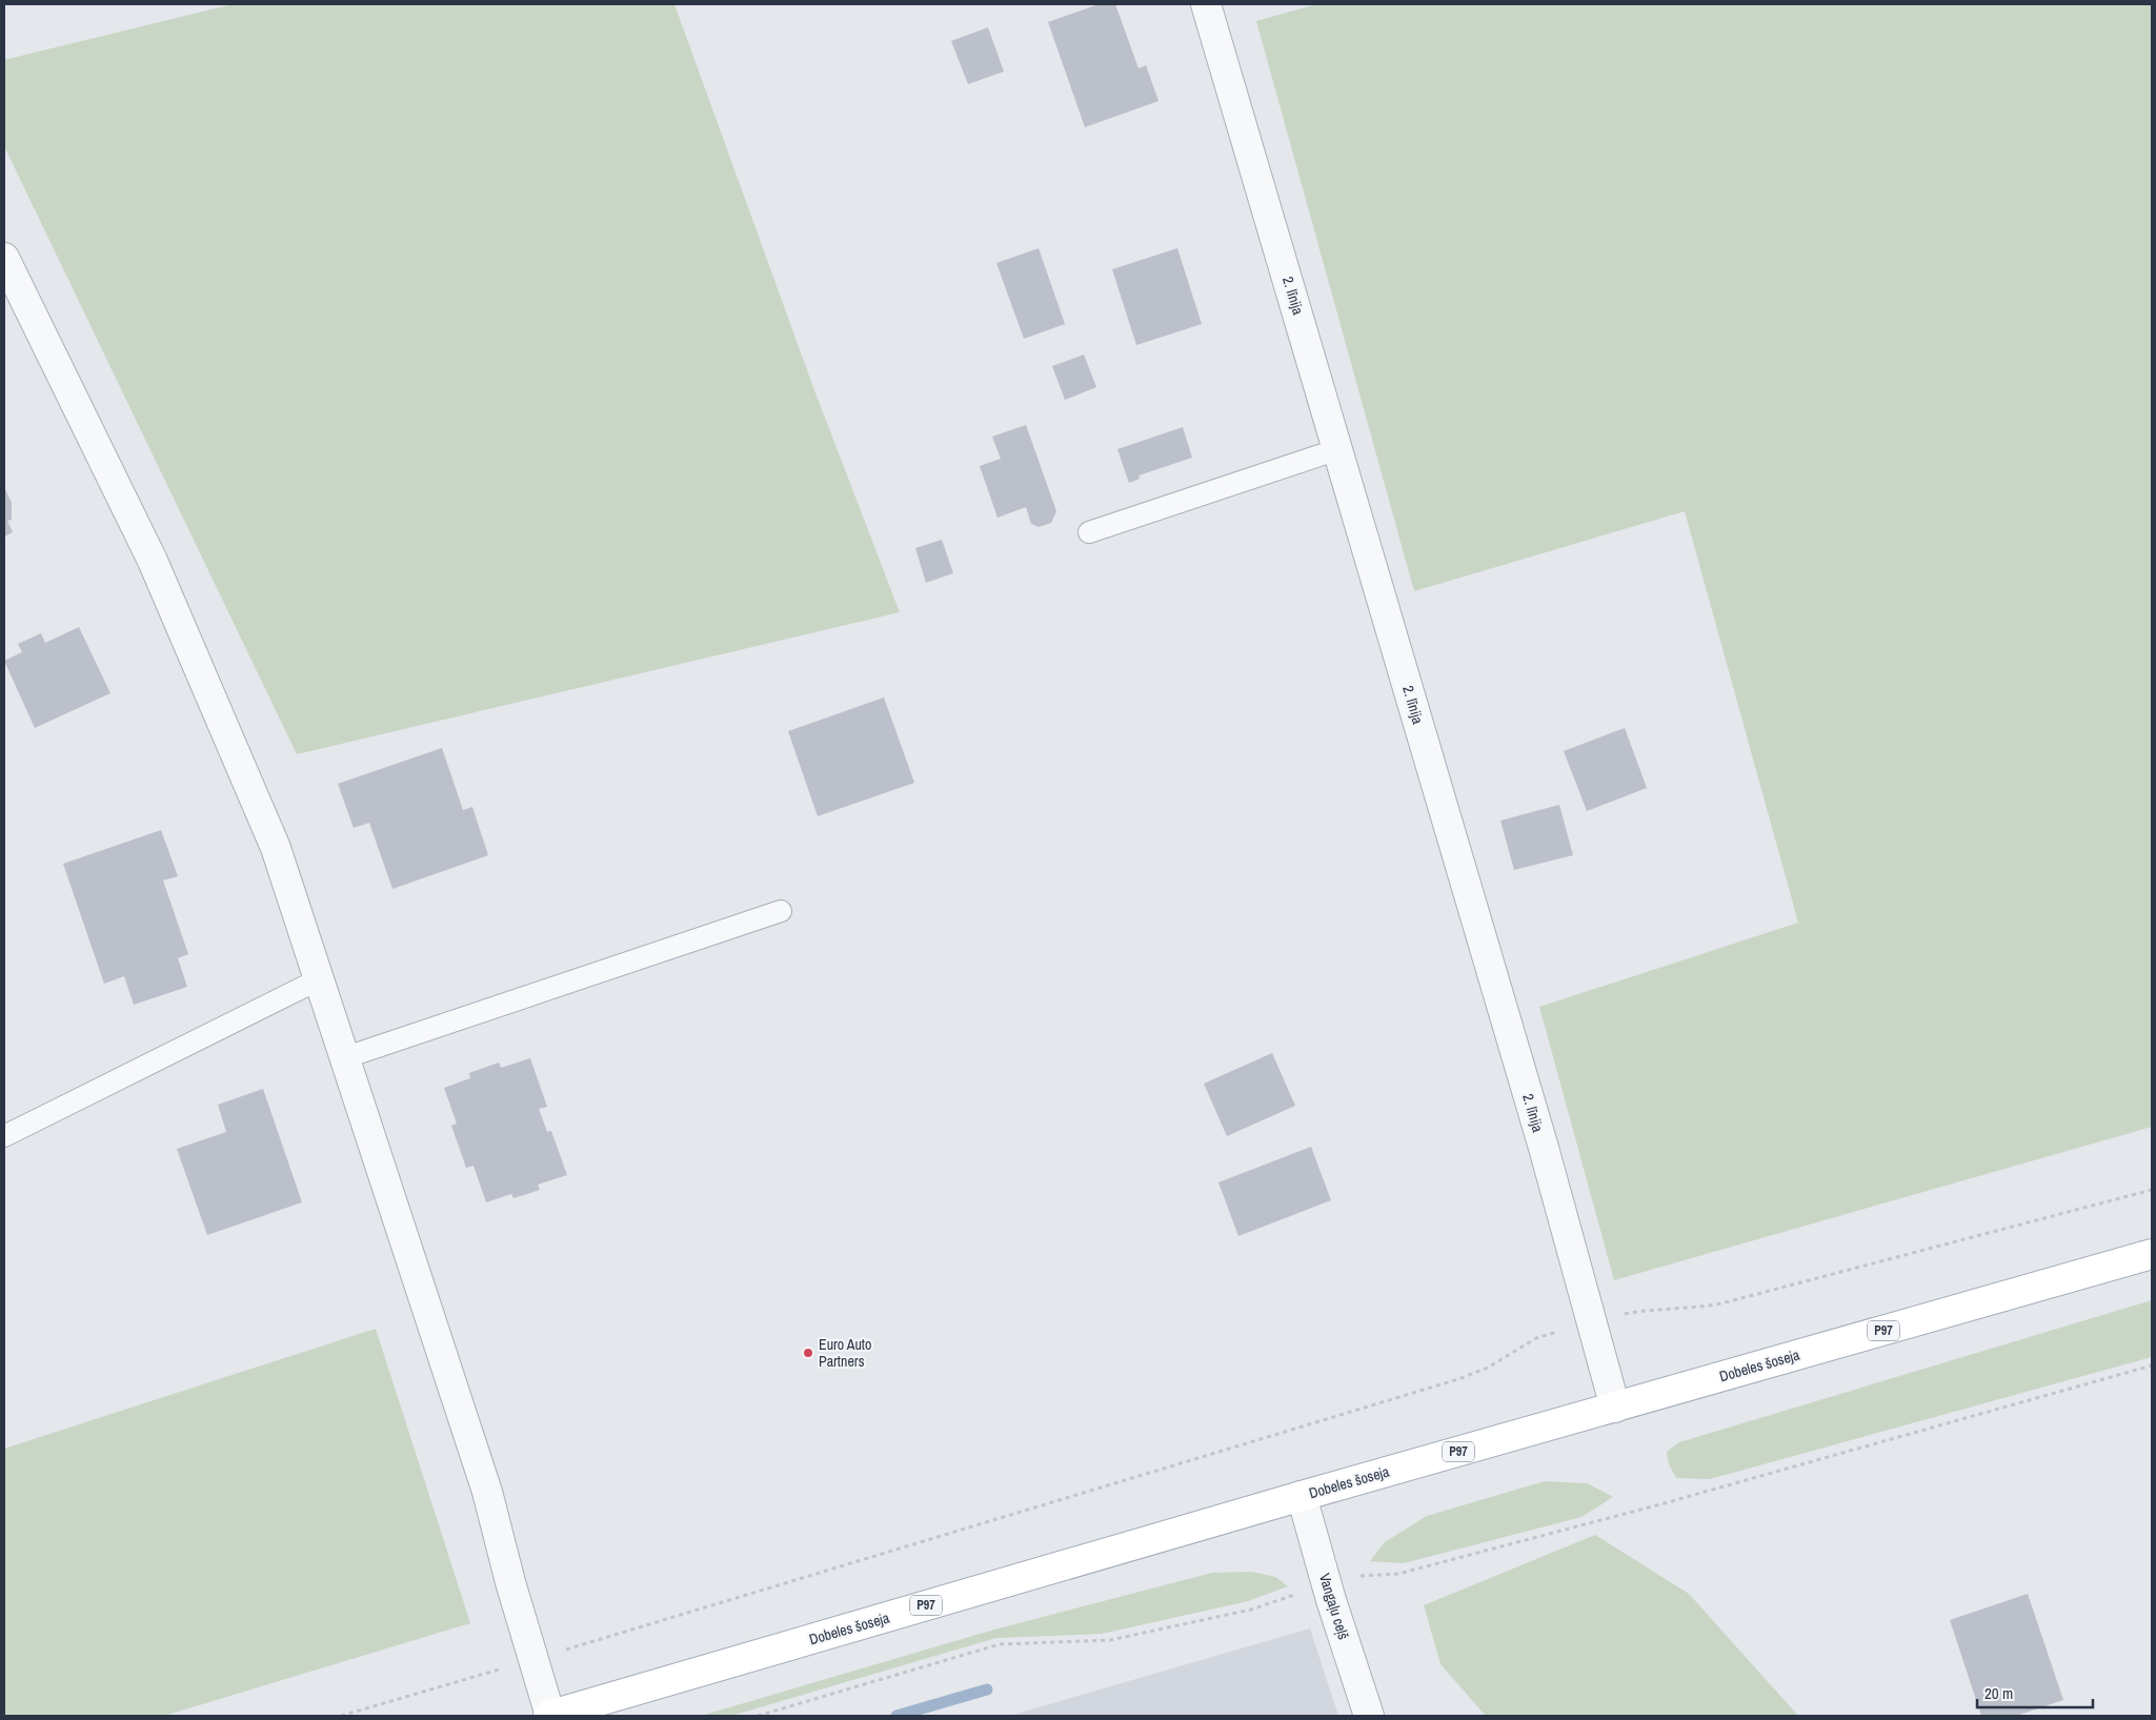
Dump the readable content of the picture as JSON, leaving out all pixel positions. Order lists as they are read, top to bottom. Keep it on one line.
{"streets":{"main road":["P97","Dobeles šoseja"],"street":["2. līnija","Vangaļu ceļš"]},"crossings":[["2. līnija","Dobeles šoseja"],["Dobeles šoseja","Vangaļu ceļš"]],"places":["Euro Auto Partners"],"scale_bar":"20 m"}
